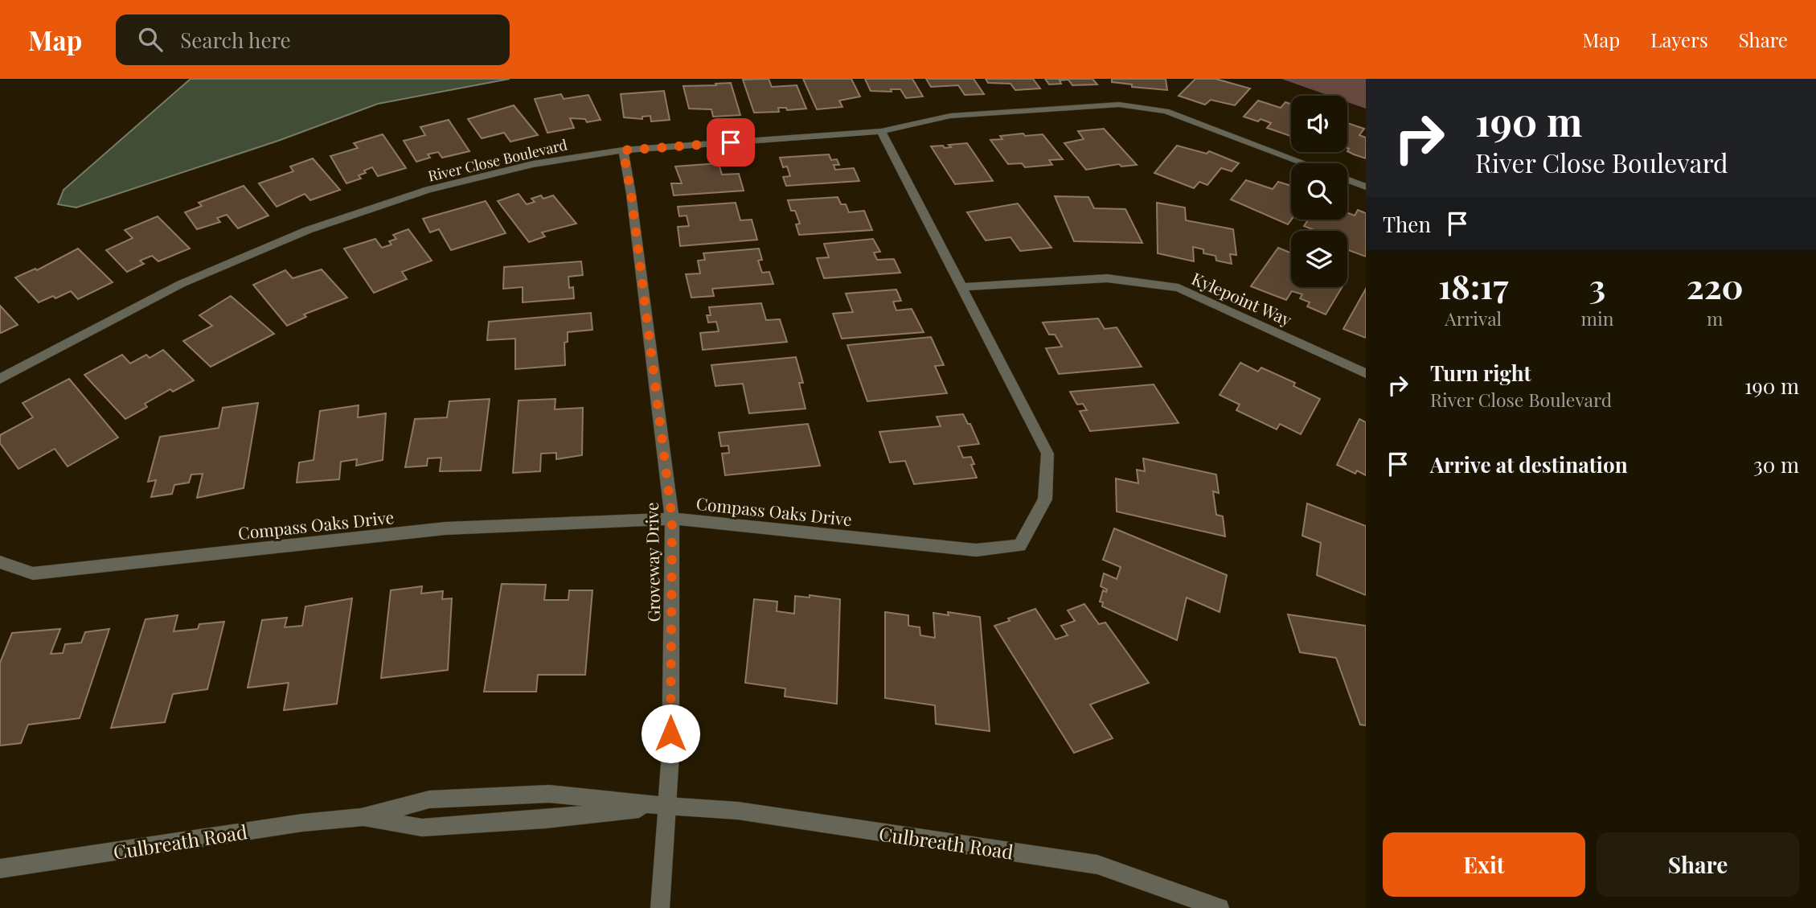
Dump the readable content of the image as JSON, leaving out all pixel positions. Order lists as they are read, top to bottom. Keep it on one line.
{"streets":{"street":["River Close Boulevard","Kylepoint Way","Compass Oaks Drive","Groveway Drive","Culbreath Road"]},"crossings":[["River Close Boulevard","Compass Oaks Drive"],["River Close Boulevard","Groveway Drive"],["Kylepoint Way","Compass Oaks Drive"],["Compass Oaks Drive","Groveway Drive"],["Groveway Drive","Culbreath Road"]],"page":{"header":"Map","search":"Search here","nav":["Map","Layers","Share"],"turn":["190 m","River Close Boulevard"],"then":"Then","eta":["18:17","Arrival","3","min","220","m"],"list":[{"name":"Turn right","note":"River Close Boulevard","value":"190 m"},{"name":"Arrive at destination","value":"30 m"}],"buttons":["Exit","Share"]}}
